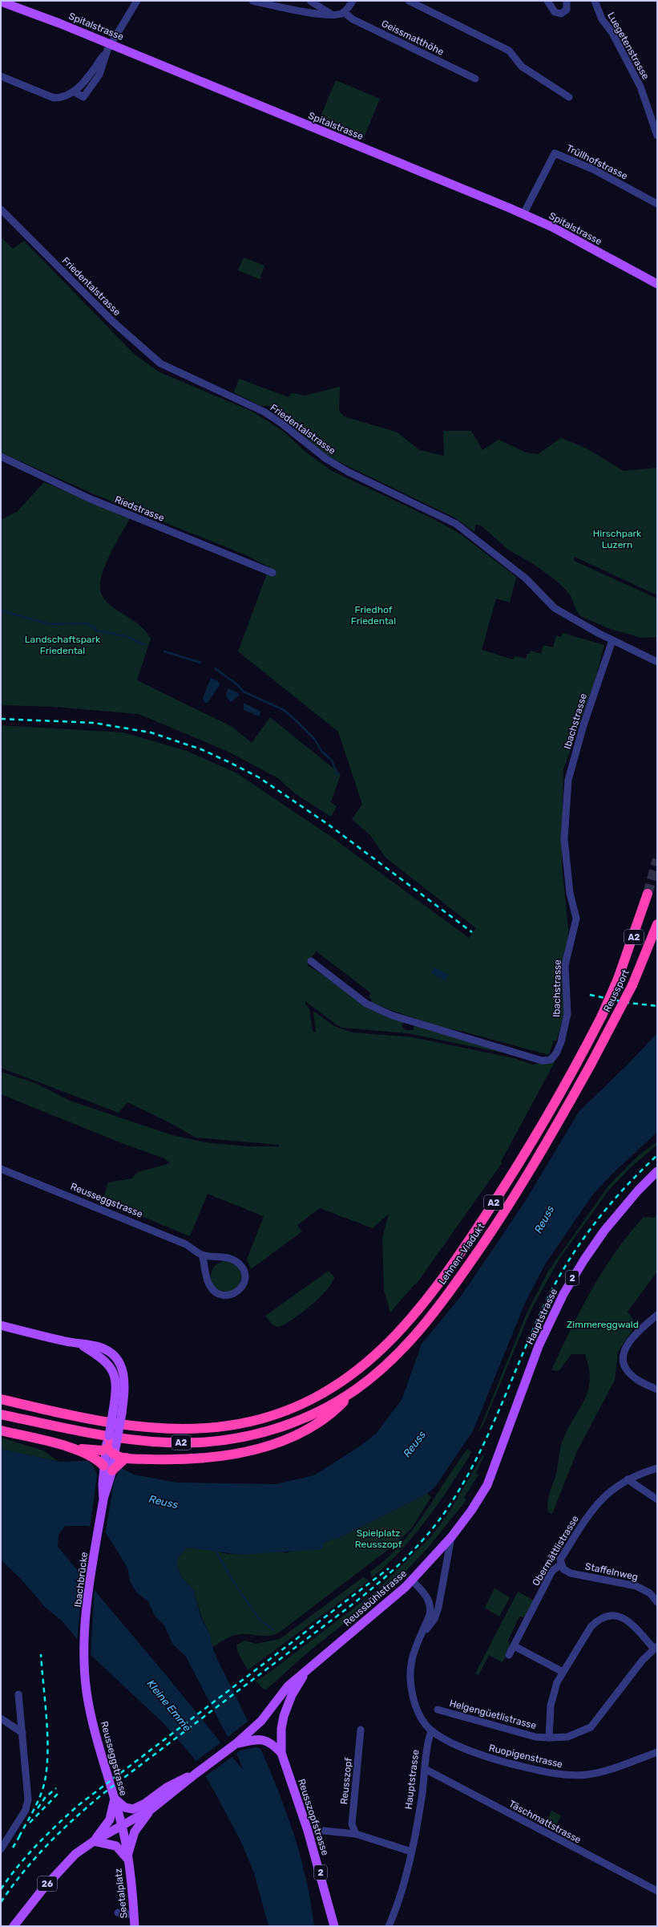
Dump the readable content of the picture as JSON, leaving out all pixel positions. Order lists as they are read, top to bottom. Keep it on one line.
{"streets":{"highway":["A2","Reussport","Lehnen-Viadukt"],"main road":["Spitalstrasse","Reusseggstrasse","2","Hauptstrasse","Ibachbrücke","Reussbühlstrasse","Reusszopfstrasse","26","Seetalplatz"],"street":["Geissmatthöhe","Luegetenstrasse","Trüllhofstrasse","Friedentalstrasse","Riedstrasse","Ibachstrasse","Obermättlistrasse","Staffelnweg","Helgengüetlistrasse","Ruopigenstrasse","Reusszopf","Täschmattstrasse"]},"crossings":[["Spitalstrasse","Trüllhofstrasse"],["Friedentalstrasse","Ibachstrasse"],["A2","Lehnen-Viadukt"],["Reussport","Lehnen-Viadukt"],["Reusseggstrasse","Ibachbrücke"],["Reusseggstrasse","26"],["Reusseggstrasse","Seetalplatz"],["2","Reussbühlstrasse"],["Hauptstrasse","Reussbühlstrasse"],["Hauptstrasse","Ruopigenstrasse"],["Hauptstrasse","Täschmattstrasse"],["Obermättlistrasse","Staffelnweg"],["Reussbühlstrasse","Reusszopfstrasse"]],"water":["Reuss","Kleine Emme"],"parks":["Hirschpark Luzern","Friedhof Friedental","Landschaftspark Friedental","Zimmereggwald","Spielplatz Reusszopf"]}
